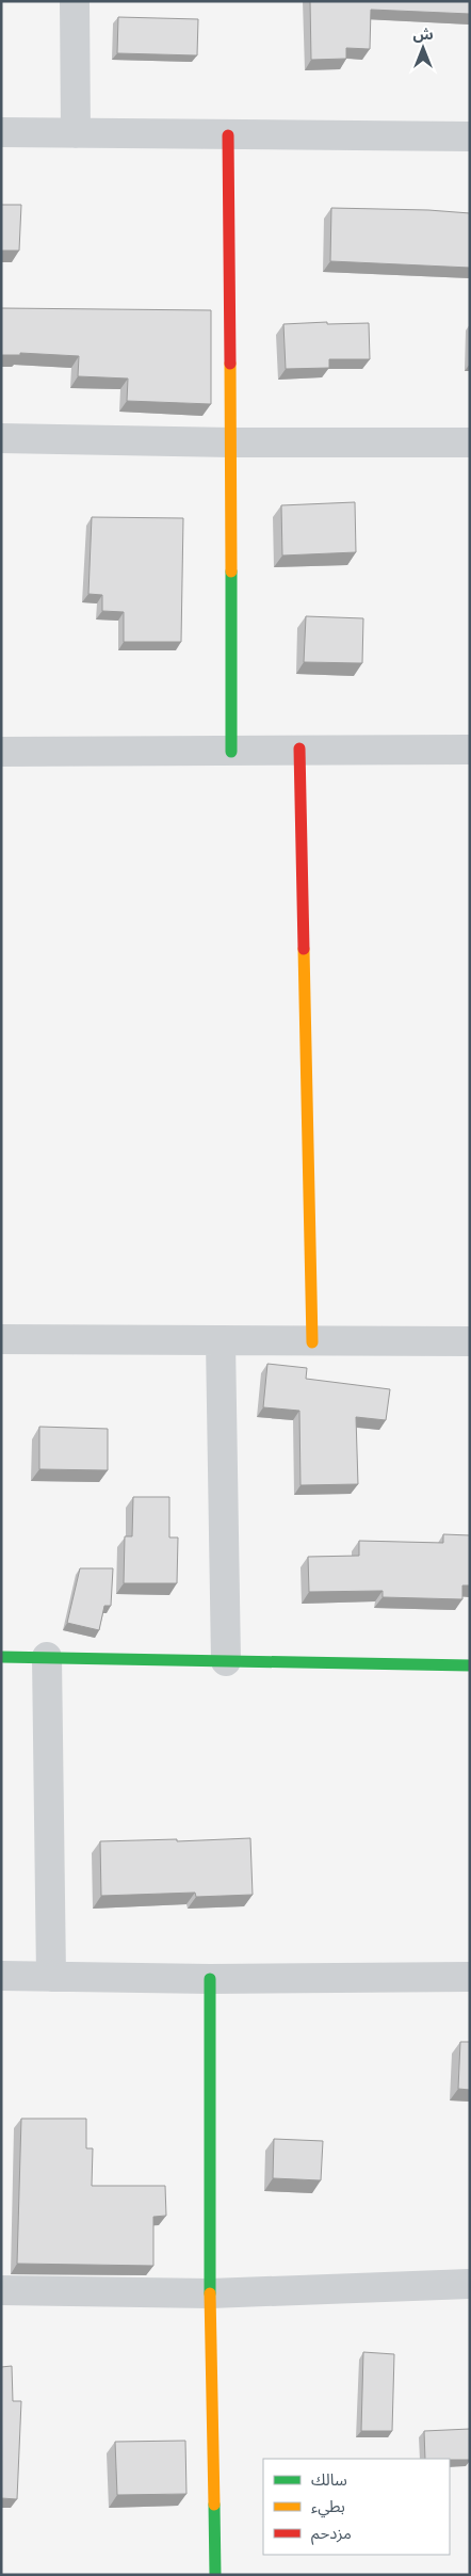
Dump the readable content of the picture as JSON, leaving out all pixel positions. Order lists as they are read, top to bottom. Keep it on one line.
{"legend":["سالك","بطيء","مزدحم"],"north":"top"}
